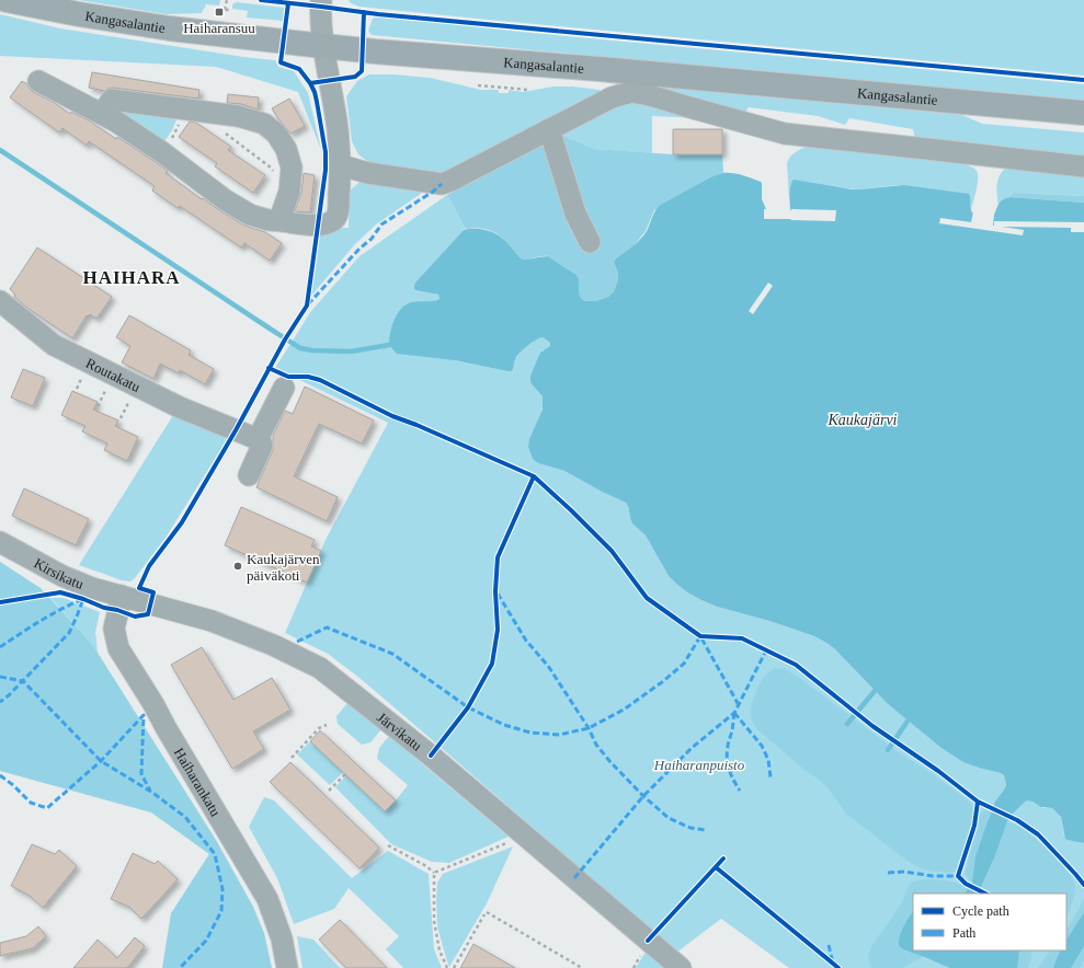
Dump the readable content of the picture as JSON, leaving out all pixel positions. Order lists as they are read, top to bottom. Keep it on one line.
{"streets":{"main road":["Kangasalantie"],"street":["Routakatu","Kirsikatu","Järvikatu","Haiharankatu"]},"crossings":[["Kirsikatu","Järvikatu"],["Kirsikatu","Haiharankatu"],["Järvikatu","Haiharankatu"]],"districts":["HAIHARA"],"water":["Kaukajärvi"],"parks":["Haiharanpuisto"],"places":{"transit":["Haiharansuu"],"other":["Kaukajärven päiväkoti"]},"legend":["Cycle path","Path"]}
